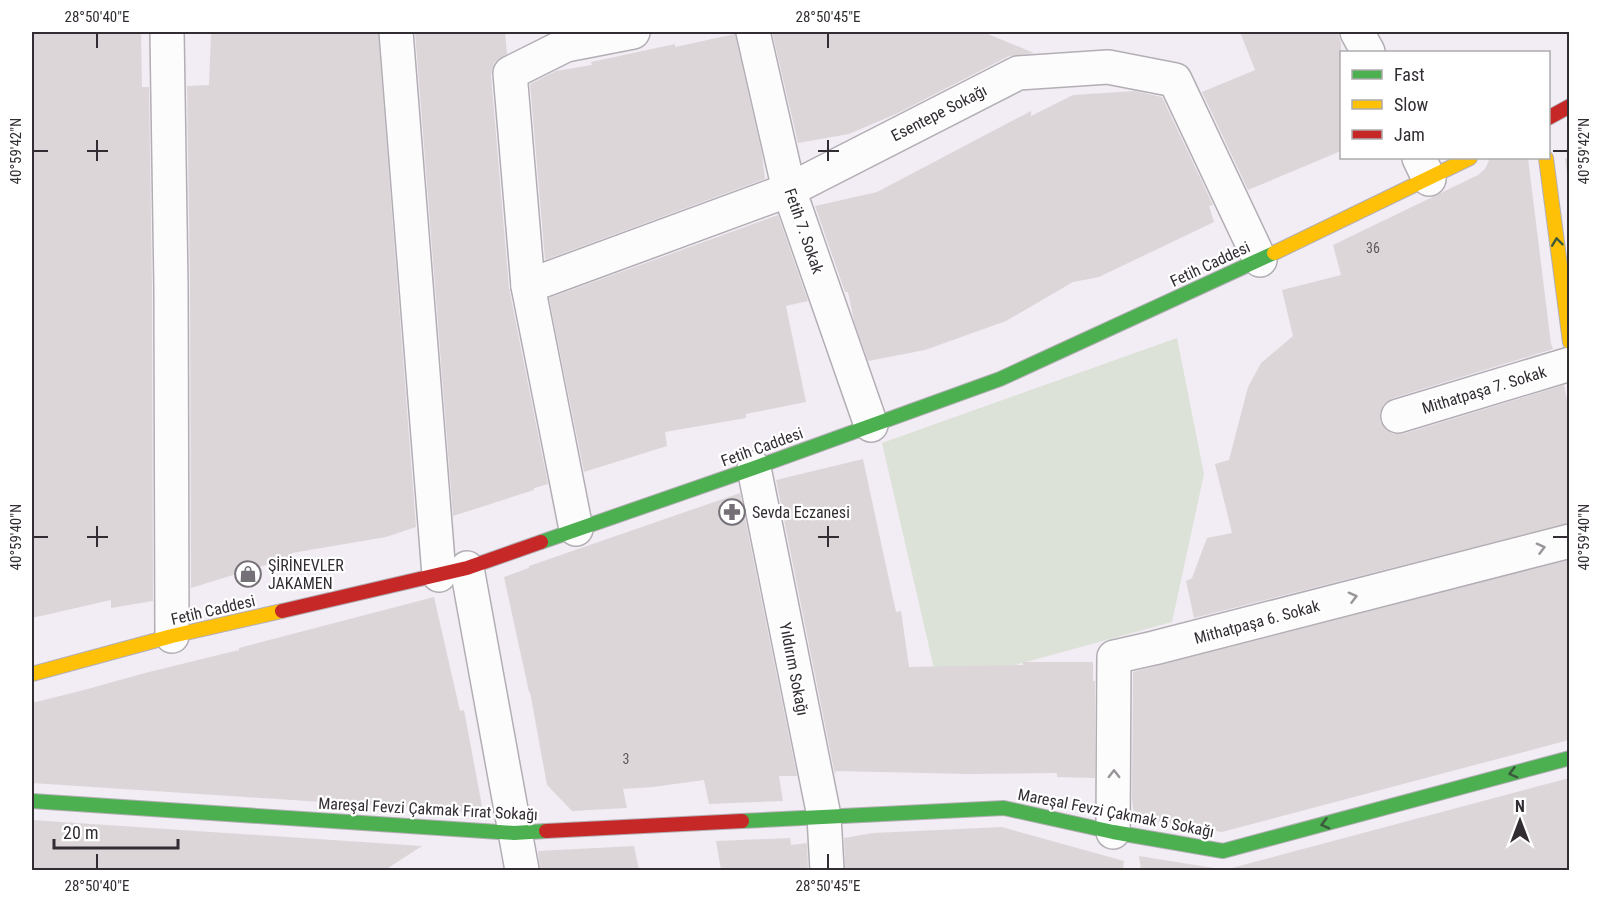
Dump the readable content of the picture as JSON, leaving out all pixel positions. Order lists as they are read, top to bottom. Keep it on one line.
{"streets":{"street":["Esentepe Sokağı","Fetih 7. Sokak","Fetih Caddesi","Mithatpaşa 7. Sokak","Mithatpaşa 6. Sokak","Yıldırım Sokağı","Mareşal Fevzi Çakmak Fırat Sokağı","Mareşal Fevzi Çakmak 5 Sokağı"]},"crossings":[["Esentepe Sokağı","Fetih 7. Sokak"],["Esentepe Sokağı","Fetih Caddesi"],["Fetih 7. Sokak","Fetih Caddesi"],["Fetih Caddesi","Yıldırım Sokağı"],["Mithatpaşa 6. Sokak","Mareşal Fevzi Çakmak 5 Sokağı"],["Yıldırım Sokağı","Mareşal Fevzi Çakmak Fırat Sokağı"],["Yıldırım Sokağı","Mareşal Fevzi Çakmak 5 Sokağı"],["Mareşal Fevzi Çakmak Fırat Sokağı","Mareşal Fevzi Çakmak 5 Sokağı"]],"one_way":["Mithatpaşa 6. Sokak","Mareşal Fevzi Çakmak 5 Sokağı"],"places":{"pharmacy":["Sevda Eczanesi"],"shop":["ŞİRİNEVLER JAKAMEN"]},"house_numbers":["36","3"],"legend":["Fast","Slow","Jam"],"scale_bar":"20 m","north":"top","coordinates":["28°50'40\"E","28°50'45\"E","40°59'42\"N","40°59'40\"N"]}
